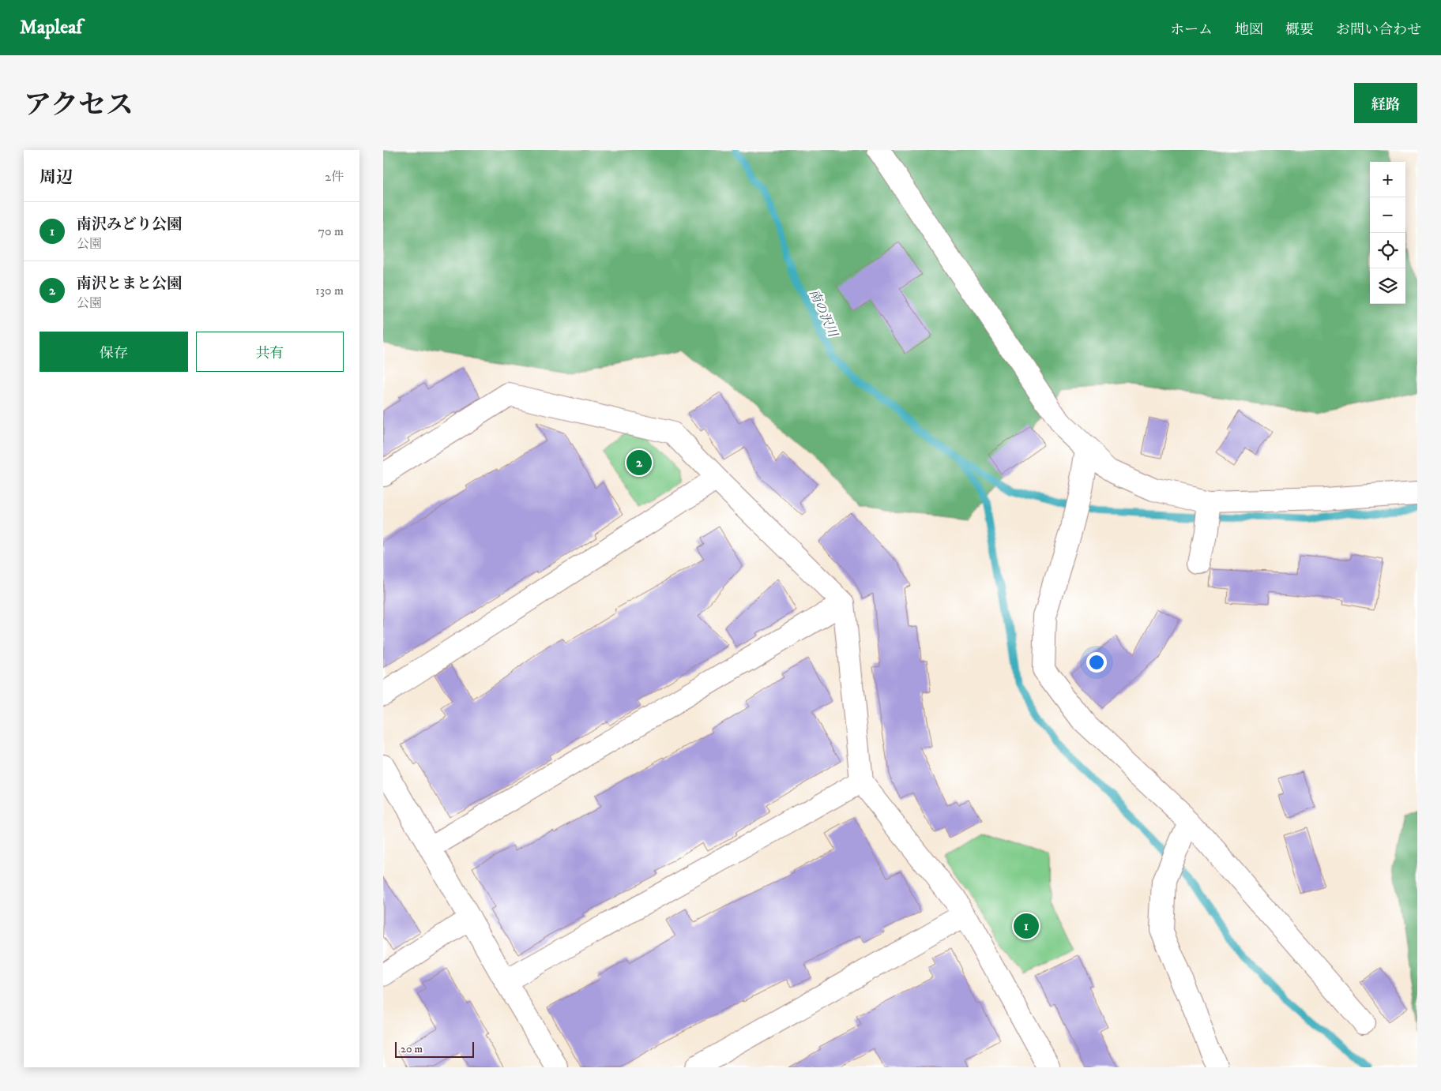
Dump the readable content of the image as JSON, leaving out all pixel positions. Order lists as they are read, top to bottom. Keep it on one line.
{"water":["南の沢川"],"scale_bar":"20 m","page":{"header":"Mapleaf","nav":["ホーム","地図","概要","お問い合わせ"],"title":"アクセス","buttons":["経路",["保存","共有"]],"heading":["周辺","2件"],"map_buttons":["+","−"],"list":[{"mark":"1","name":"南沢みどり公園","note":"公園","value":"70 m"},{"mark":"2","name":"南沢とまと公園","note":"公園","value":"130 m"}],"pins":["2","1"],"scale":"20 m"}}
